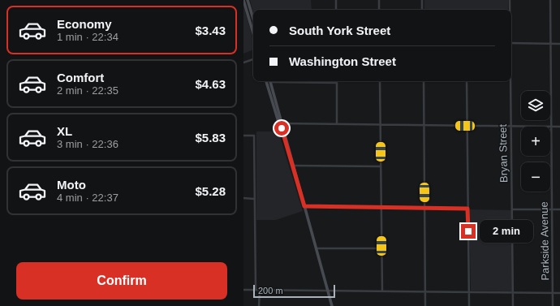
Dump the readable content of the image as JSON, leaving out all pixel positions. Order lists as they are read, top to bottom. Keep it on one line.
{"streets":{"street":["Bryan Street","Parkside Avenue"]},"scale_bar":"200 m","page":{"list":[{"name":"Economy","note":"1 min · 22:34","value":"$3.43"},{"name":"Comfort","note":"2 min · 22:35","value":"$4.63"},{"name":"XL","note":"3 min · 22:36","value":"$5.83"},{"name":"Moto","note":"4 min · 22:37","value":"$5.28"}],"banner":["South York Street","Washington Street"],"map_buttons":["+","−"],"bubble":"2 min","buttons":"Confirm","scale":"200 m"}}
